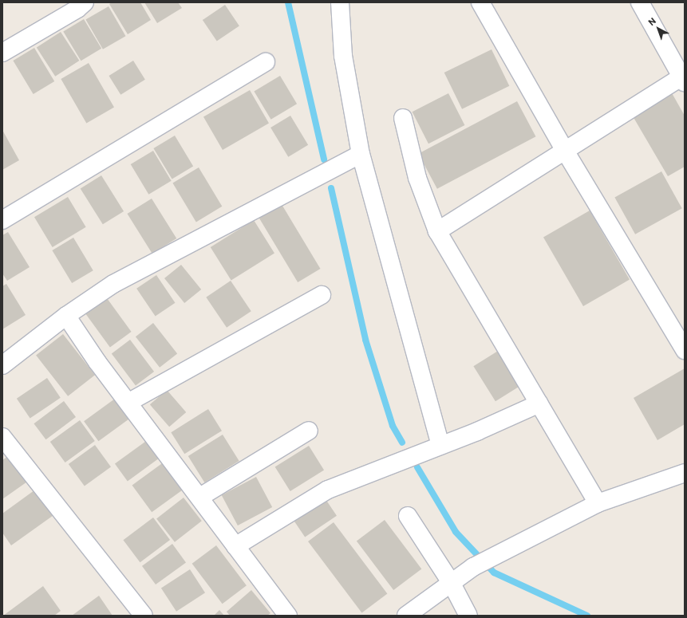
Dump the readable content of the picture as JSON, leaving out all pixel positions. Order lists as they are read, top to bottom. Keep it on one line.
{"north":"top left"}
